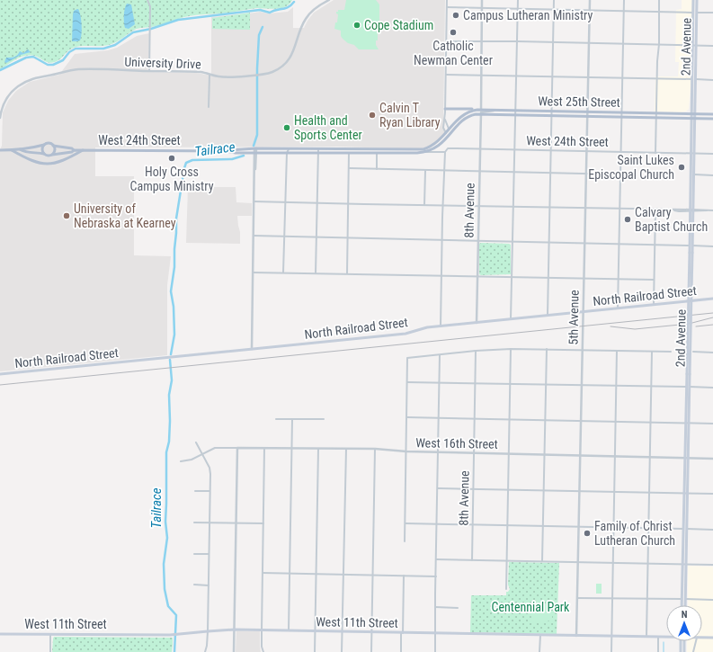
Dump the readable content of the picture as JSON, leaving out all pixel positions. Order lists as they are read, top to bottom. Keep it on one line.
{"streets":{"main road":["2nd Avenue","West 25th Street","West 24th Street","North Railroad Street","West 11th Street"],"street":["University Drive","8th Avenue","5th Avenue","West 16th Street"]},"crossings":[["2nd Avenue","West 25th Street"],["2nd Avenue","West 24th Street"],["2nd Avenue","West 16th Street"],["West 25th Street","West 24th Street"],["West 25th Street","8th Avenue"],["West 25th Street","5th Avenue"],["West 24th Street","8th Avenue"],["West 24th Street","5th Avenue"],["8th Avenue","North Railroad Street"],["8th Avenue","West 16th Street"],["North Railroad Street","5th Avenue"],["5th Avenue","West 16th Street"],["5th Avenue","West 11th Street"]],"water":["Tailrace"],"parks":["Centennial Park"],"places":["Campus Lutheran Ministry","Cope Stadium","Catholic Newman Center","Calvin T Ryan Library","Health and Sports Center","Holy Cross Campus Ministry","Saint Lukes Episcopal Church","University of Nebraska at Kearney","Calvary Baptist Church","Family of Christ Lutheran Church"],"north":"top"}
